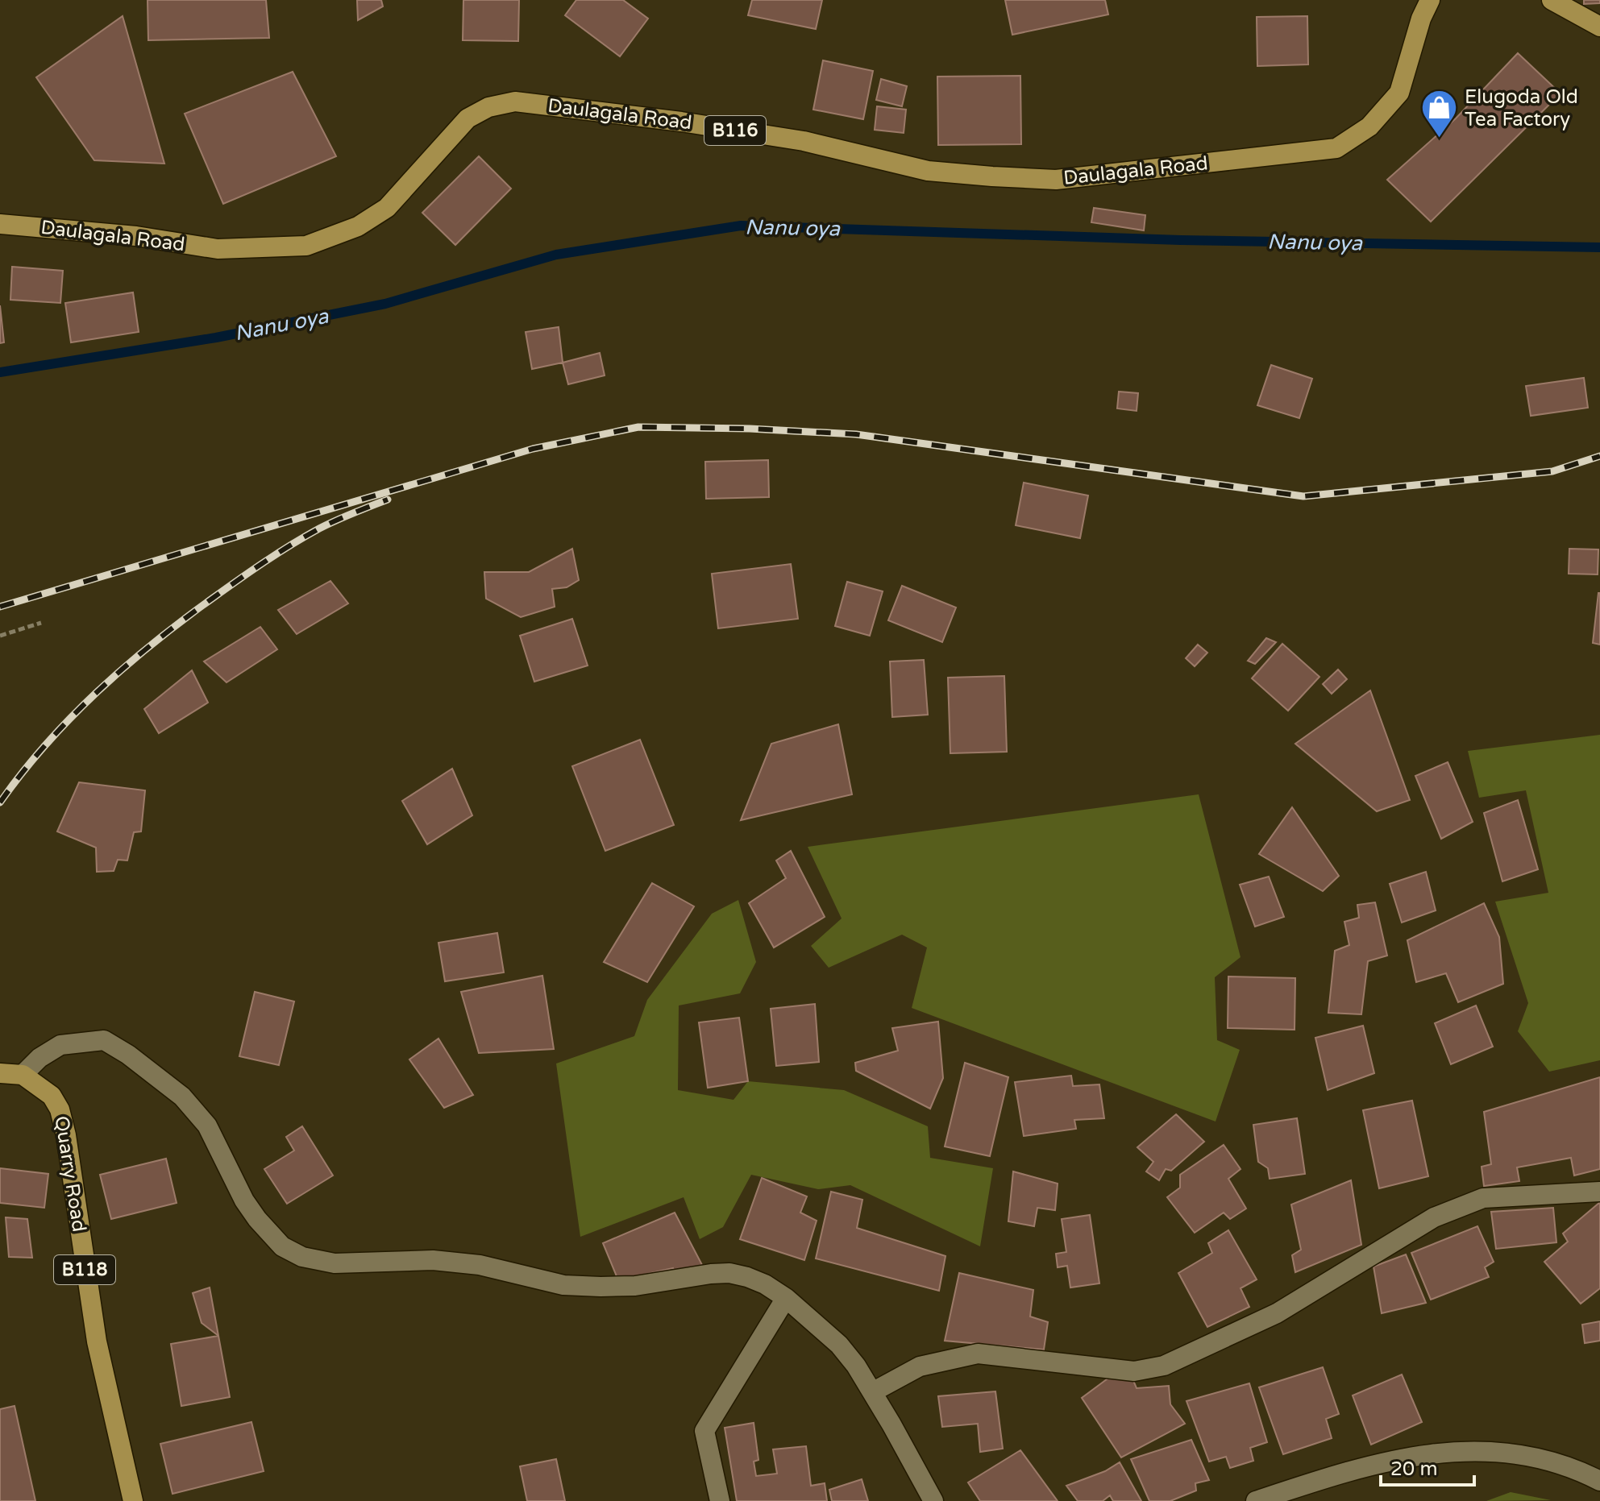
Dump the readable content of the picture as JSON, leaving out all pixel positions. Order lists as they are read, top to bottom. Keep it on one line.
{"streets":{"main road":["Daulagala Road","B116","Quarry Road","B118"]},"water":["Nanu oya"],"places":{"shop":["Elugoda Old Tea Factory"]},"scale_bar":"20 m"}
